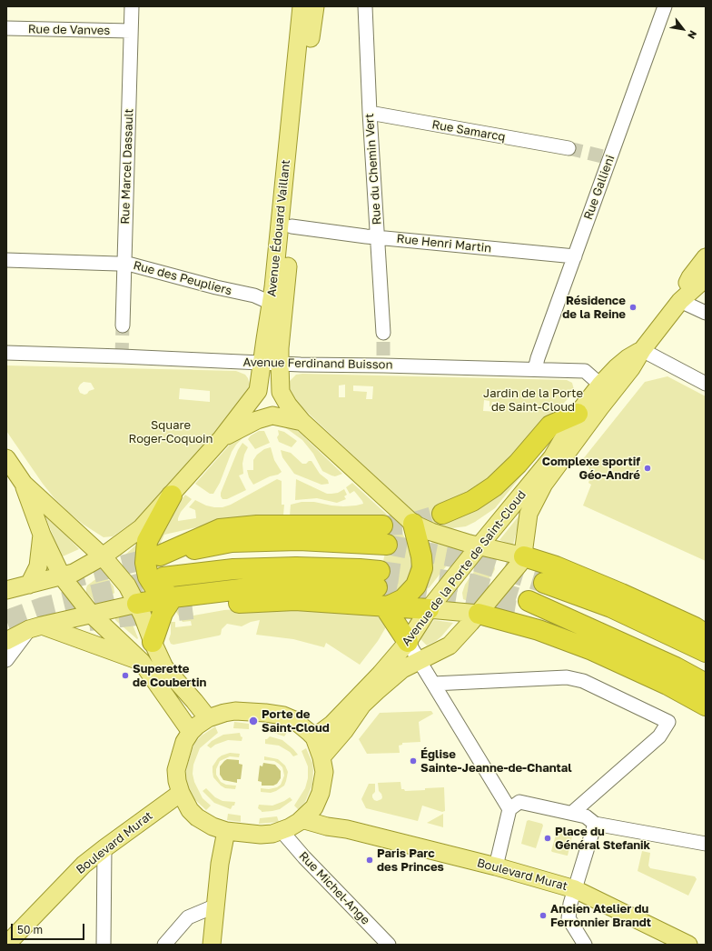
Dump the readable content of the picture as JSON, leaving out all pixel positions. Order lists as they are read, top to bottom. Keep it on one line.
{"streets":{"main road":["Avenue Édouard Vaillant","Avenue de la Porte de Saint-Cloud","Boulevard Murat"],"street":["Rue de Vanves","Rue Samarcq","Rue Marcel Dassault","Rue du Chemin Vert","Rue Gallieni","Rue Henri Martin","Rue des Peupliers","Avenue Ferdinand Buisson","Rue Michel-Ange"]},"crossings":[["Rue de Vanves","Rue Marcel Dassault"],["Rue Samarcq","Rue du Chemin Vert"],["Rue Marcel Dassault","Rue des Peupliers"],["Rue du Chemin Vert","Rue Henri Martin"],["Rue Gallieni","Rue Henri Martin"],["Rue Gallieni","Avenue Ferdinand Buisson"],["Avenue Édouard Vaillant","Rue Henri Martin"],["Avenue Édouard Vaillant","Rue des Peupliers"],["Avenue Édouard Vaillant","Avenue Ferdinand Buisson"],["Avenue Édouard Vaillant","Avenue de la Porte de Saint-Cloud"],["Avenue Ferdinand Buisson","Avenue de la Porte de Saint-Cloud"]],"parks":["Jardin de la Porte de Saint-Cloud","Square Roger-Coquoin"],"places":["Résidence de la Reine","Complexe sportif Géo-André","Superette de Coubertin","Porte de Saint-Cloud","Église Sainte-Jeanne-de-Chantal","Place du Général Stefanik","Paris Parc des Princes","Ancien Atelier du Ferronnier Brandt"],"scale_bar":"50 m","north":"bottom right"}
